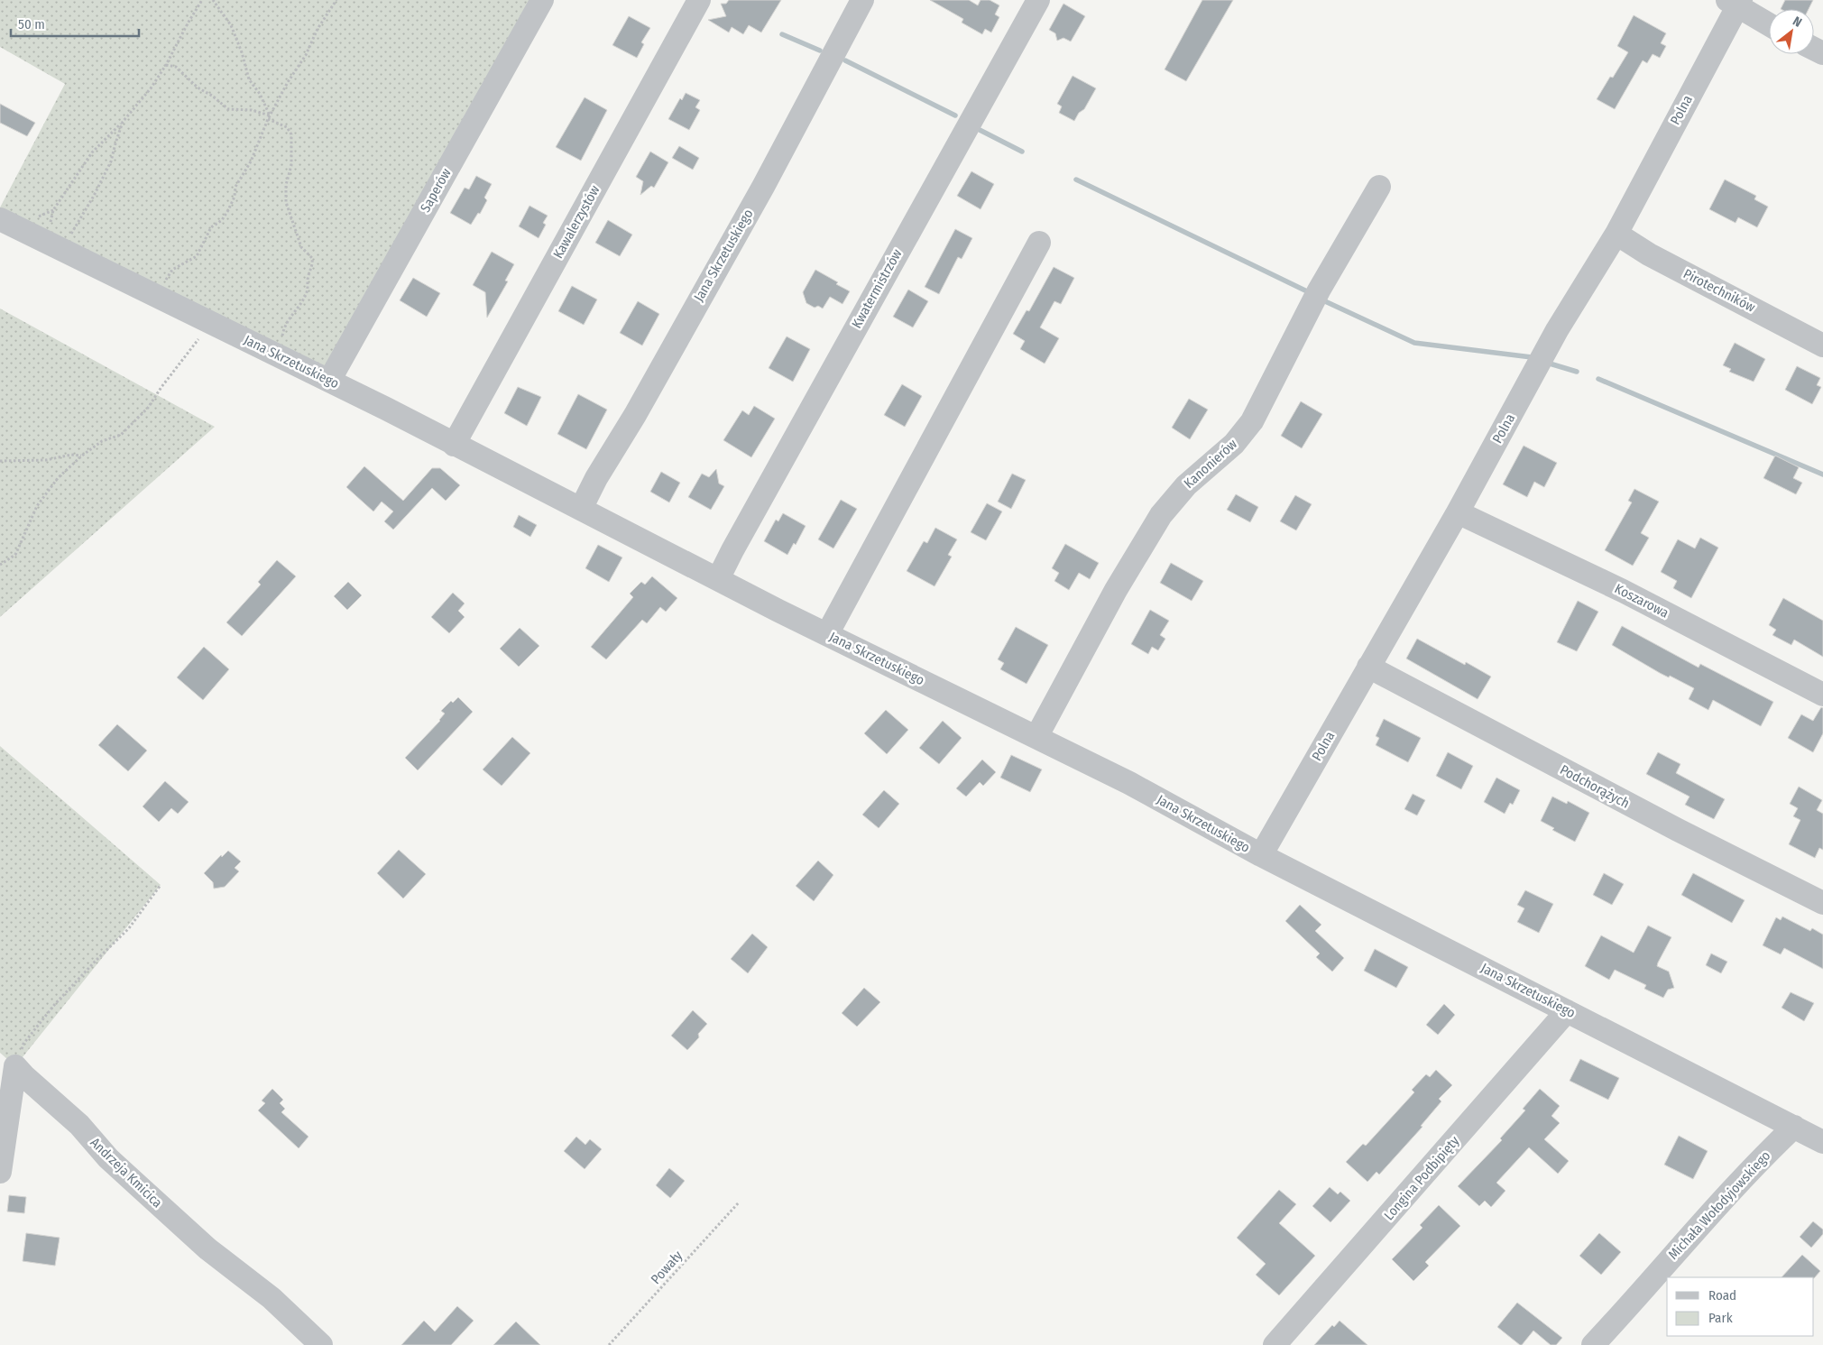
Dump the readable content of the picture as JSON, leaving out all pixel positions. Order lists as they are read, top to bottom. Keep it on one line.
{"streets":{"street":["Polna","Saperów","Kawalerzystów","Jana Skrzetuskiego","Kwatermistrzów","Pirotechników","Kanonierów","Koszarowa","Podchorążych","Andrzeja Kmicica","Longina Podbipięty","Michała Wołodyjowskiego"],"path":["Powały"]},"crossings":[["Polna","Jana Skrzetuskiego"],["Polna","Pirotechników"],["Polna","Koszarowa"],["Polna","Podchorążych"],["Saperów","Jana Skrzetuskiego"],["Kawalerzystów","Jana Skrzetuskiego"],["Jana Skrzetuskiego","Kwatermistrzów"],["Jana Skrzetuskiego","Kanonierów"],["Jana Skrzetuskiego","Longina Podbipięty"],["Jana Skrzetuskiego","Michała Wołodyjowskiego"]],"legend":["Road","Park"],"scale_bar":"50 m","north":"top right"}
